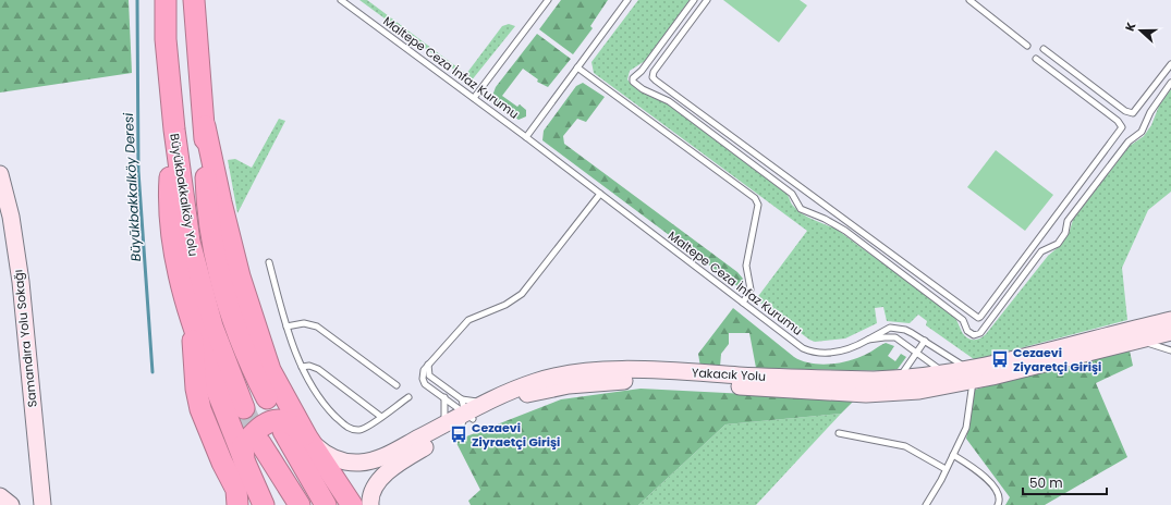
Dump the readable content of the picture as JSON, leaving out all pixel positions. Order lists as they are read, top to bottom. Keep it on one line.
{"streets":{"highway":["Büyükbakkalköy Yolu"],"main road":["Samandıra Yolu Sokağı","Yakacık Yolu"],"lane":["Maltepe Ceza İnfaz Kurumu"]},"crossings":[["Maltepe Ceza İnfaz Kurumu","Yakacık Yolu"]],"water":["Büyükbakkalköy Deresi"],"places":{"bus stop":["Cezaevi Ziyaretçi Girişi","Cezaevi Ziyraetçi Girişi"]},"scale_bar":"50 m","north":"left"}
